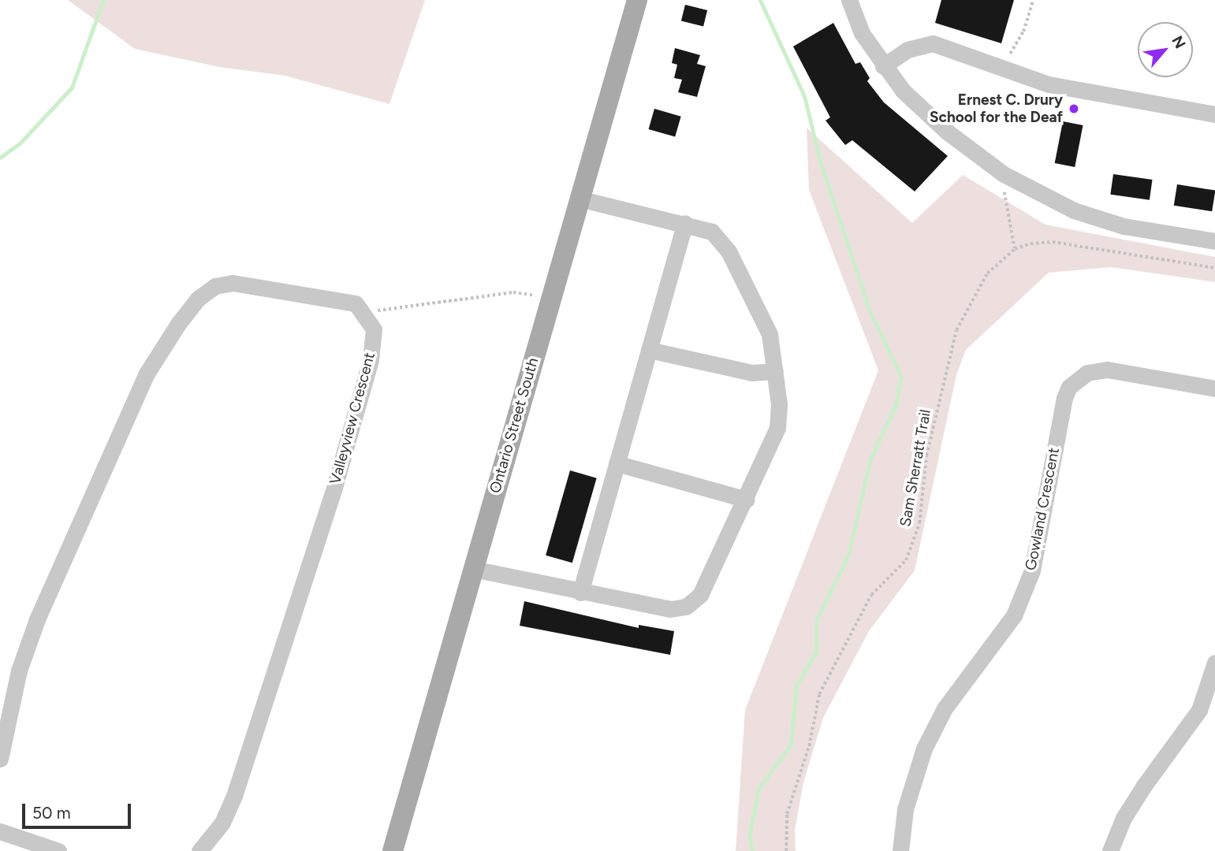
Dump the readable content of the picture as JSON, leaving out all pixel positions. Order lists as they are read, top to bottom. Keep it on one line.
{"streets":{"main road":["Ontario Street South"],"street":["Valleyview Crescent","Gowland Crescent"],"path":["Sam Sherratt Trail"]},"places":["Ernest C. Drury School for the Deaf"],"scale_bar":"50 m","north":"top right"}
